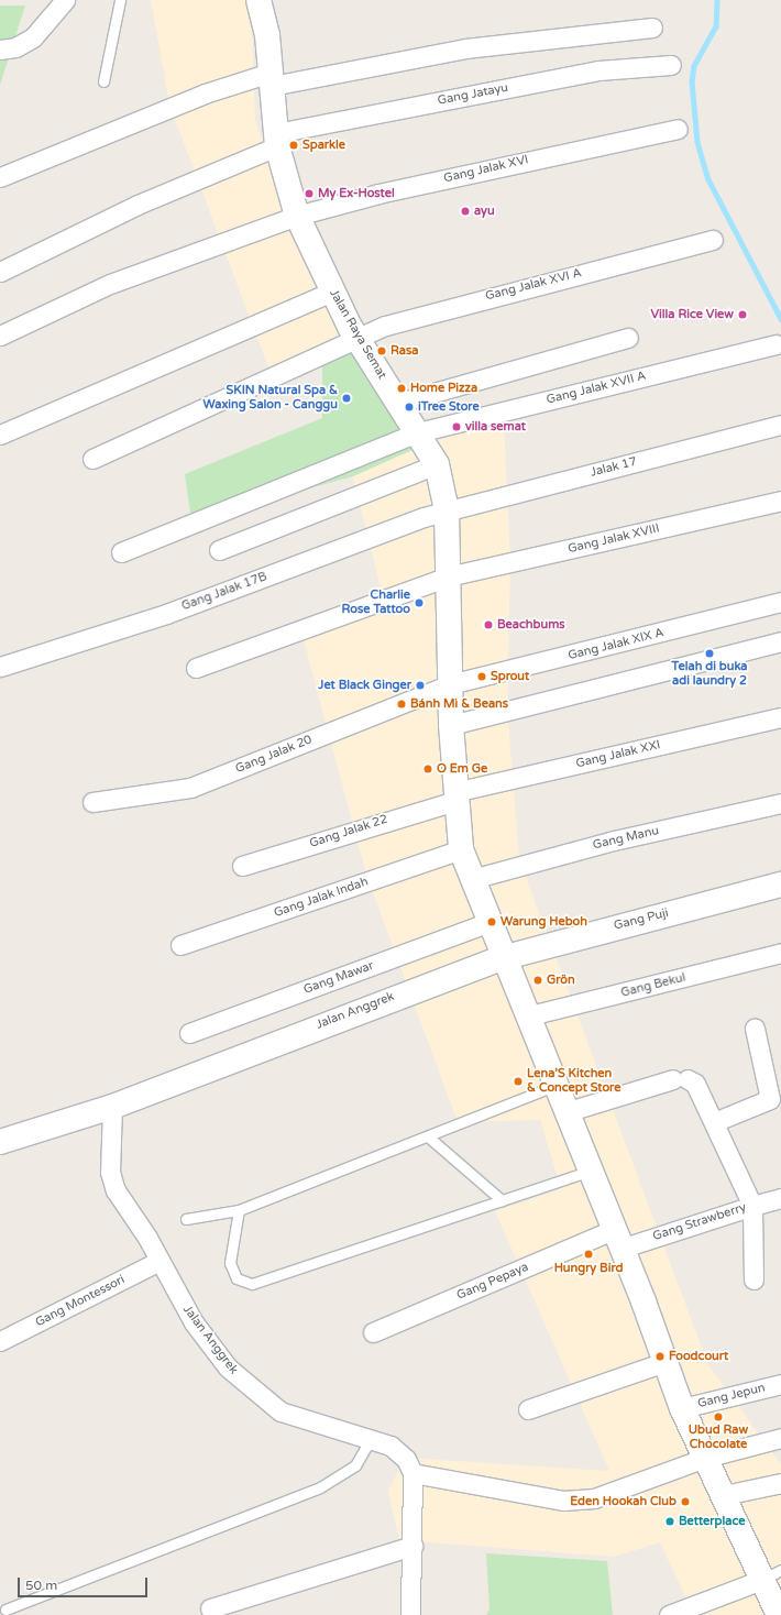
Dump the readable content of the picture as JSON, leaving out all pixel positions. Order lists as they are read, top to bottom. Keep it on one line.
{"streets":{"street":["Gang Jatayu","Gang Jalak XVI","Gang Jalak XVI A","Jalan Raya Semat","Gang Jalak XVII A","Jalak 17","Gang Jalak XVIII","Gang Jalak 17B","Gang Jalak XIX A","Gang Jalak 20","Gang Jalak XXI","Gang Jalak 22","Gang Manu","Gang Jalak Indah","Gang Puji","Gang Mawar","Gang Bekul","Jalan Anggrek","Gang Strawberry","Gang Pepaya","Gang Montessori","Gang Jepun"]},"crossings":[["Gang Jatayu","Jalan Raya Semat"],["Gang Jalak XVI","Jalan Raya Semat"],["Gang Jalak XVI A","Jalan Raya Semat"],["Jalan Raya Semat","Gang Jalak XVII A"],["Jalan Raya Semat","Jalak 17"],["Jalan Raya Semat","Gang Jalak XVIII"],["Jalan Raya Semat","Gang Jalak 17B"],["Jalan Raya Semat","Gang Jalak XIX A"],["Jalan Raya Semat","Gang Jalak 20"],["Jalan Raya Semat","Gang Jalak XXI"],["Jalan Raya Semat","Gang Jalak 22"],["Jalan Raya Semat","Gang Manu"],["Jalan Raya Semat","Gang Jalak Indah"],["Jalan Raya Semat","Gang Puji"],["Jalan Raya Semat","Gang Mawar"],["Jalan Raya Semat","Gang Bekul"],["Jalan Raya Semat","Jalan Anggrek"],["Jalan Raya Semat","Gang Strawberry"],["Jalan Raya Semat","Gang Pepaya"],["Jalan Raya Semat","Gang Jepun"],["Jalak 17","Gang Jalak 17B"],["Gang Jalak XIX A","Gang Jalak 20"],["Gang Jalak XXI","Gang Jalak 22"],["Gang Puji","Jalan Anggrek"],["Jalan Anggrek","Gang Montessori"],["Gang Strawberry","Gang Pepaya"]],"places":["Sparkle","My Ex-Hostel","ayu","Villa Rice View","Rasa","Home Pizza","SKIN Natural Spa & Waxing Salon - Canggu","iTree Store","villa semat","Charlie Rose Tattoo","Beachbums","Telah di buka adi laundry 2","Sprout","Jet Black Ginger","Bánh Mì & Beans","O Em Ge","Warung Heboh","Grön","Lena’S Kitchen & Concept Store","Hungry Bird","Foodcourt","Ubud Raw Chocolate","Eden Hookah Club","Betterplace"],"scale_bar":"50 m"}
